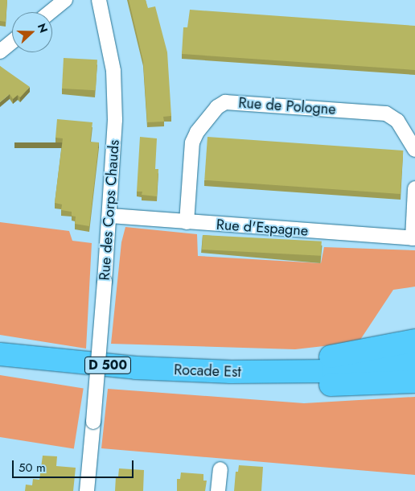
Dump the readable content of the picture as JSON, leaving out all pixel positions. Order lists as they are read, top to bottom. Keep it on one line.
{"streets":{"highway":["D 500","Rocade Est"],"street":["Rue de Pologne","Rue des Corps Chauds","Rue d'Espagne"]},"crossings":[["Rue de Pologne","Rue d'Espagne"],["Rue des Corps Chauds","Rue d'Espagne"]],"scale_bar":"50 m","north":"right"}
